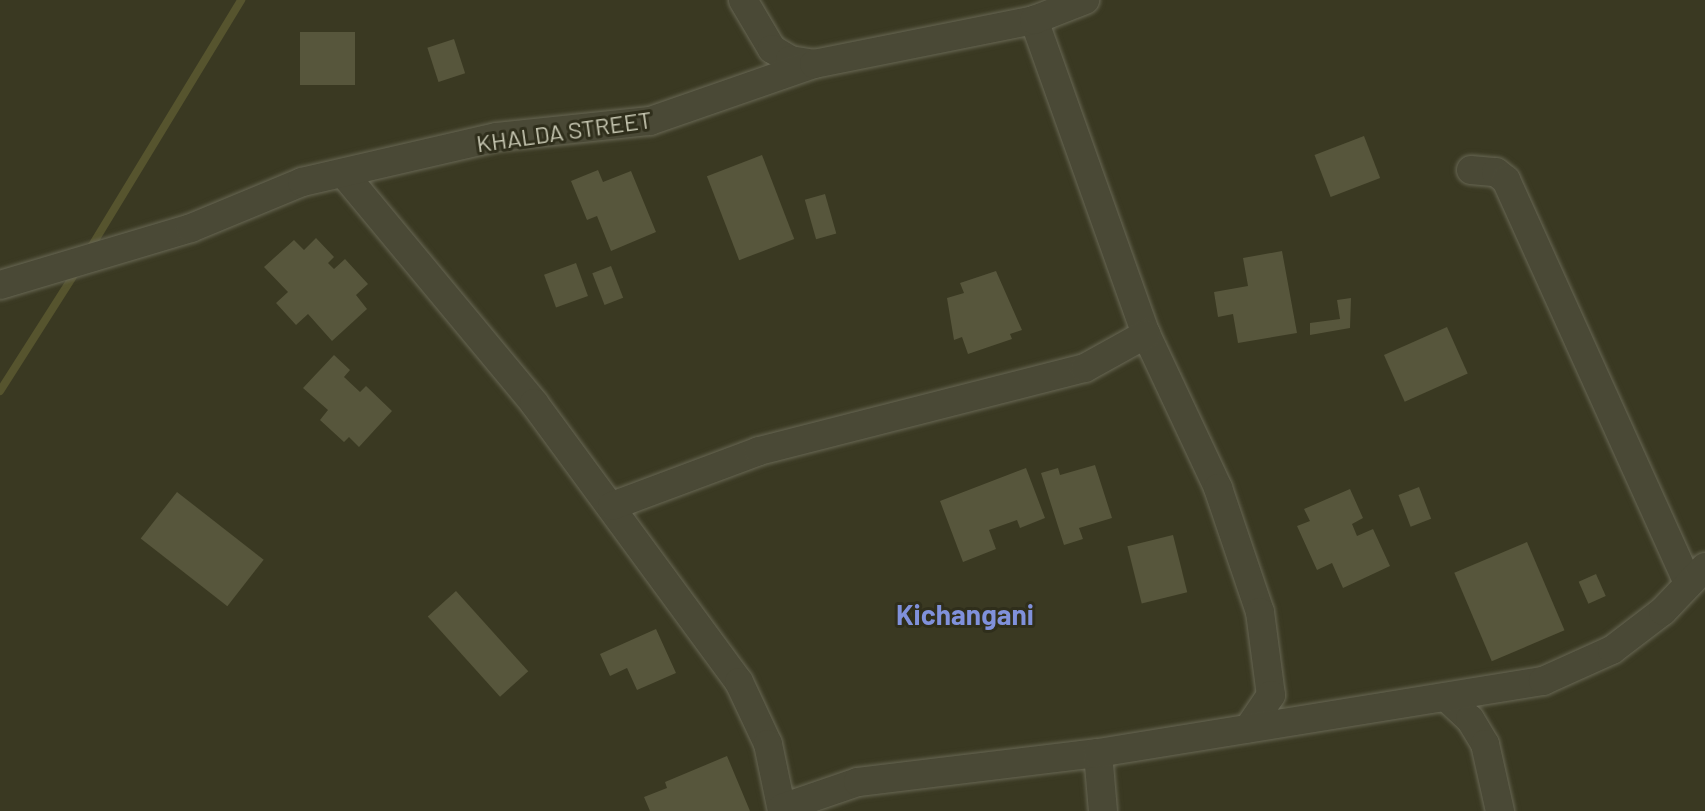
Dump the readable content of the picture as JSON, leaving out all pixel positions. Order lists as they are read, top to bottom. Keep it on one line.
{"streets":{"street":["KHALDA STREET"]},"districts":["Kichangani"]}
